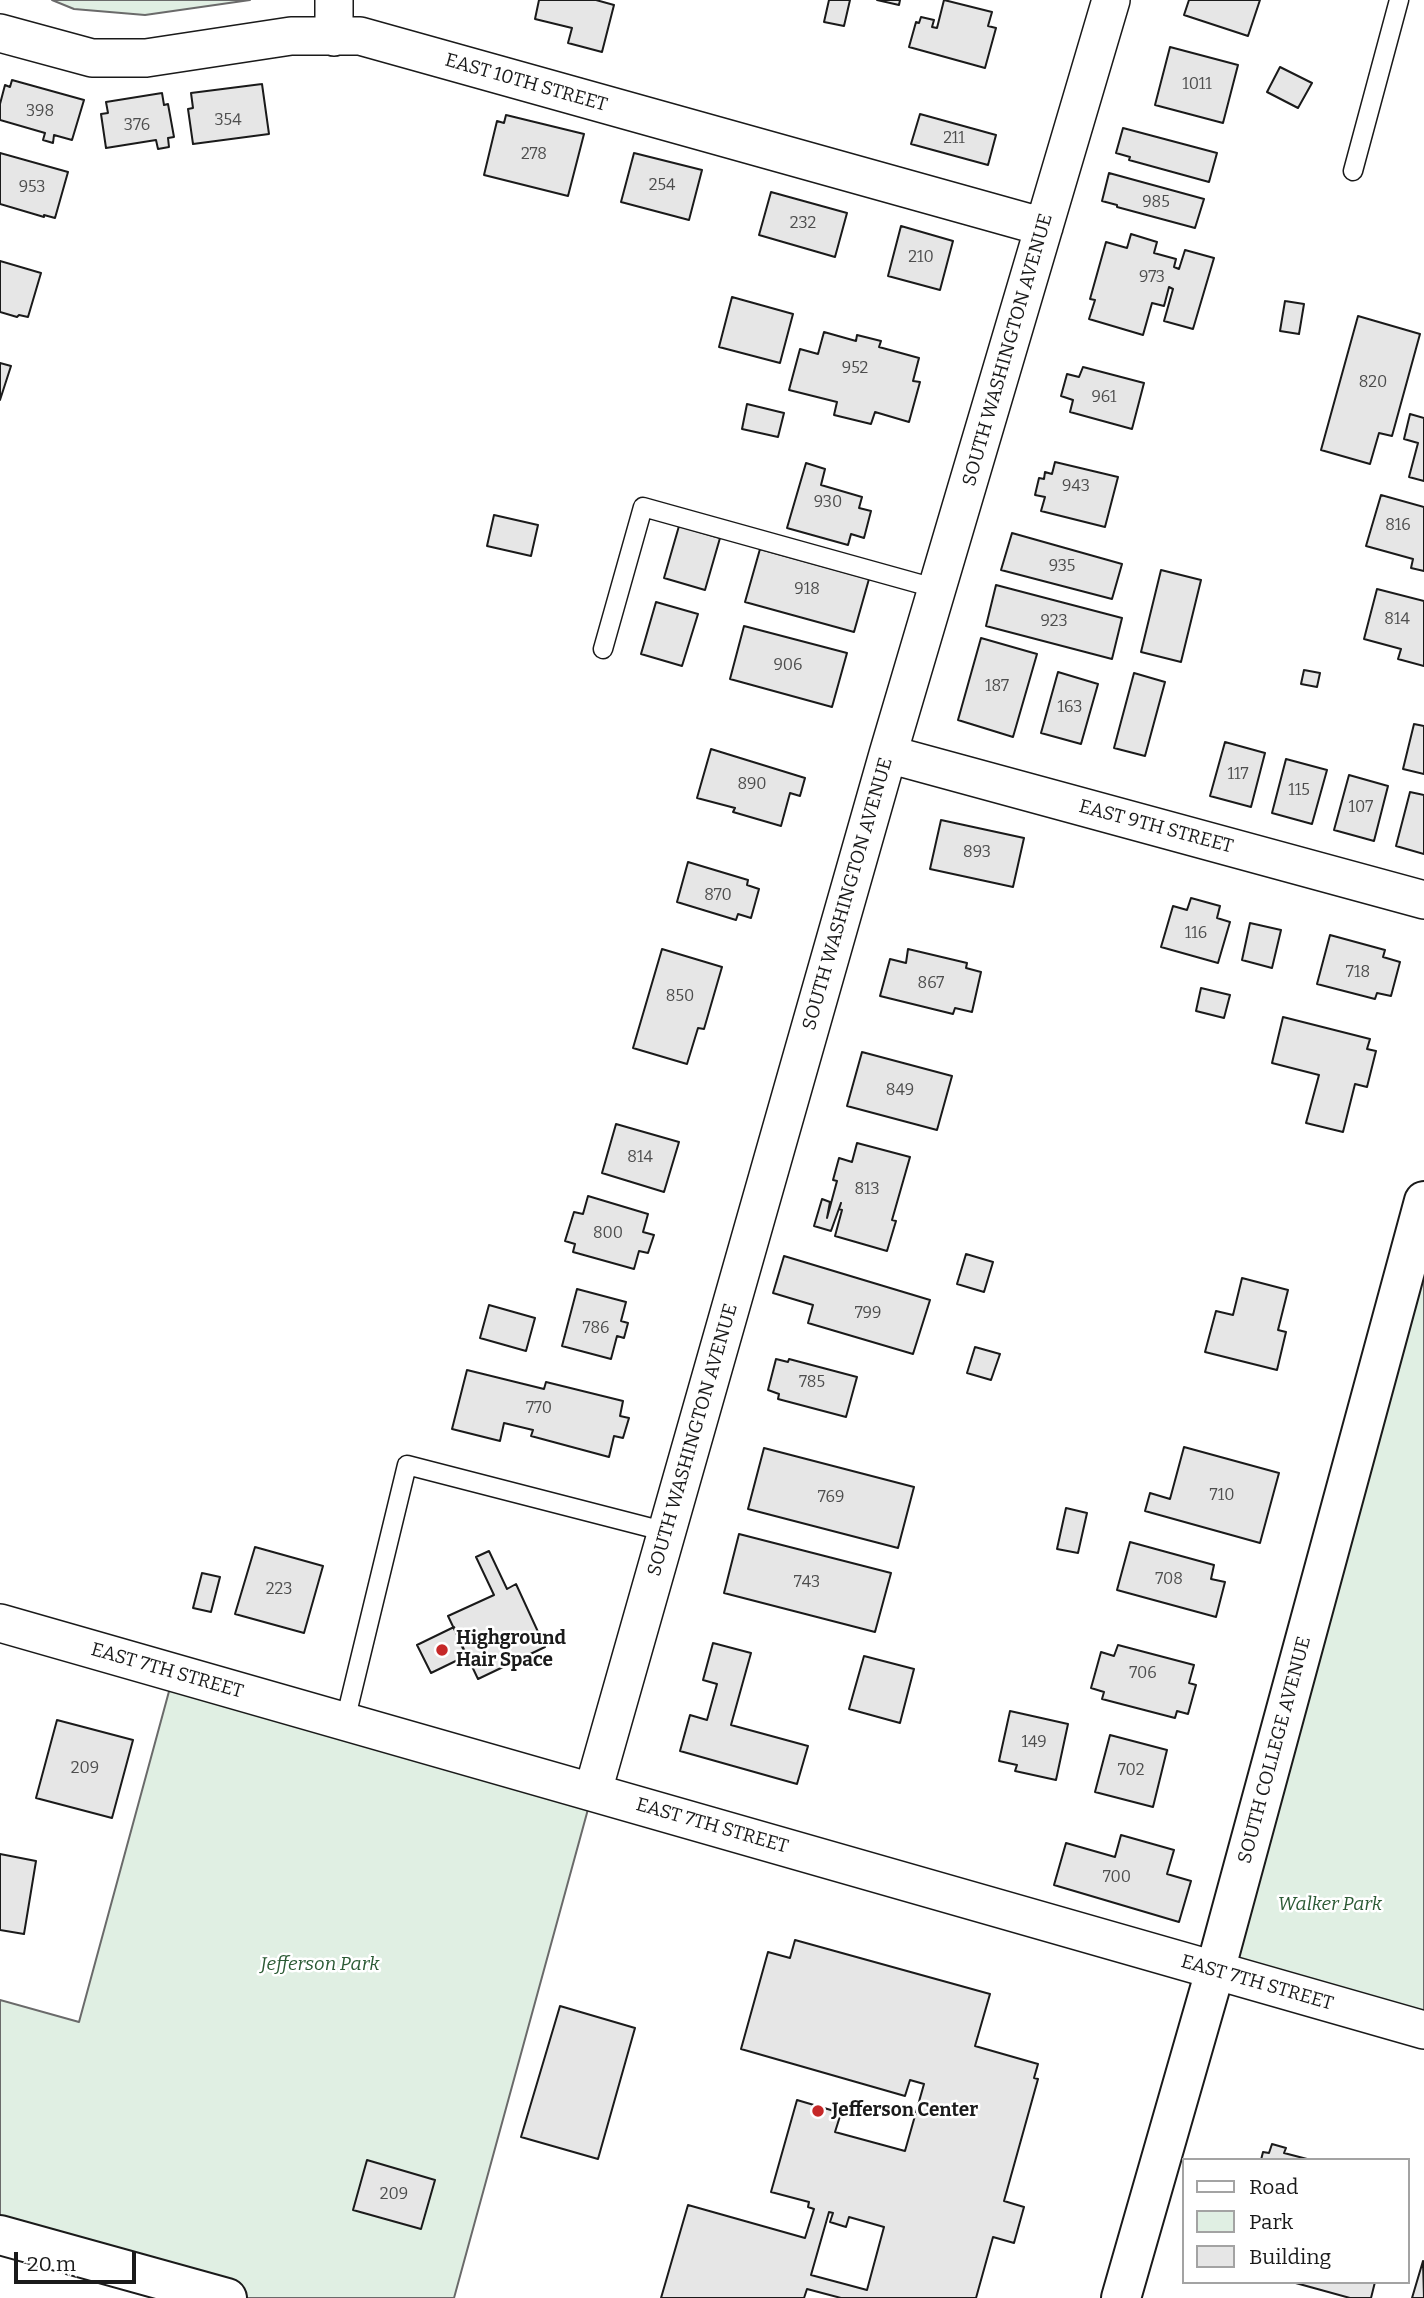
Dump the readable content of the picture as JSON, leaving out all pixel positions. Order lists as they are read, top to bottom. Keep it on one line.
{"streets":{"street":["EAST 10TH STREET","SOUTH WASHINGTON AVENUE","EAST 9TH STREET","EAST 7TH STREET","SOUTH COLLEGE AVENUE"]},"crossings":[["EAST 10TH STREET","SOUTH WASHINGTON AVENUE"],["SOUTH WASHINGTON AVENUE","EAST 9TH STREET"],["SOUTH WASHINGTON AVENUE","EAST 7TH STREET"],["EAST 7TH STREET","SOUTH COLLEGE AVENUE"]],"parks":["Walker Park","Jefferson Park"],"places":["Highground Hair Space","Jefferson Center"],"house_numbers":["1011","398","354","376","211","278","254","953","985","232","210","973","952","820","961","943","930","816","935","918","814","923","906","187","163","117","890","115","107","893","870","116","718","867","850","849","814","813","800","799","786","785","770","710","769","708","743","223","706","149","209","702","700","209"],"legend":["Road","Park","Building"],"scale_bar":"20 m"}
